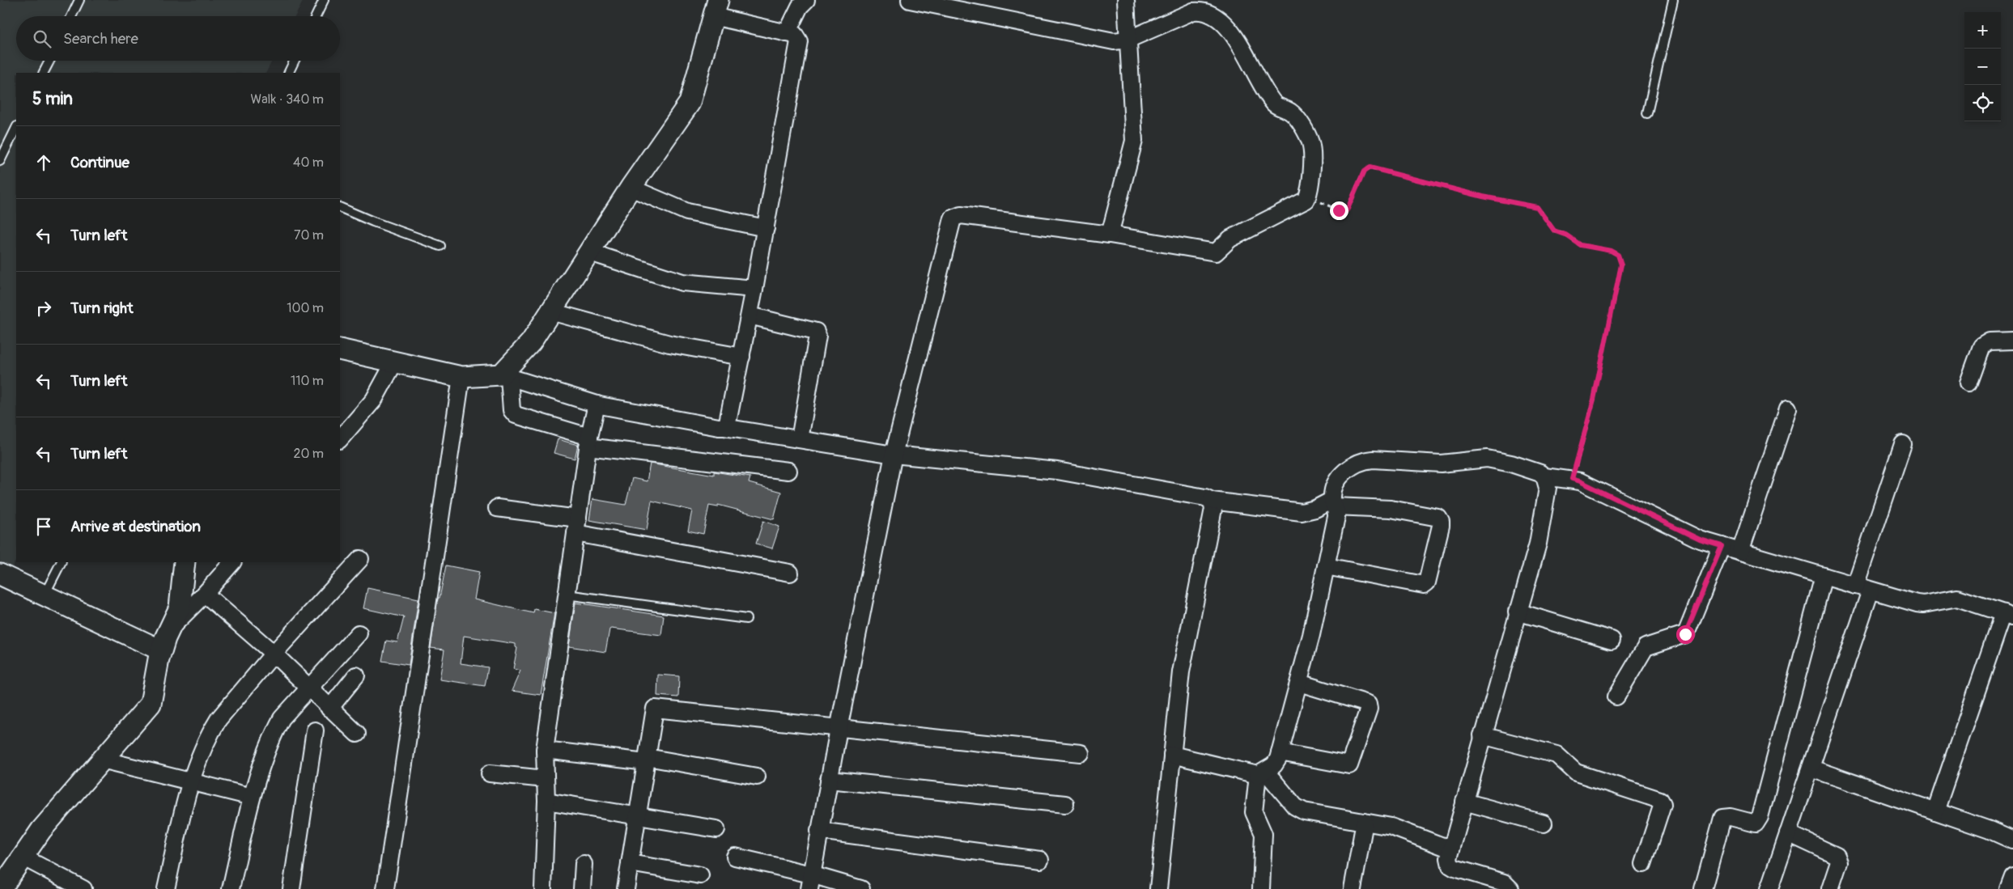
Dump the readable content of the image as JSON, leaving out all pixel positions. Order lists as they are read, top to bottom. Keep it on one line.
{"page":{"map_buttons":["+","−"],"search":"Search here","heading":["5 min","Walk · 340 m"],"list":[["Continue","40 m"],["Turn left","70 m"],["Turn right","100 m"],["Turn left","110 m"],["Turn left","20 m"],"Arrive at destination"]}}
